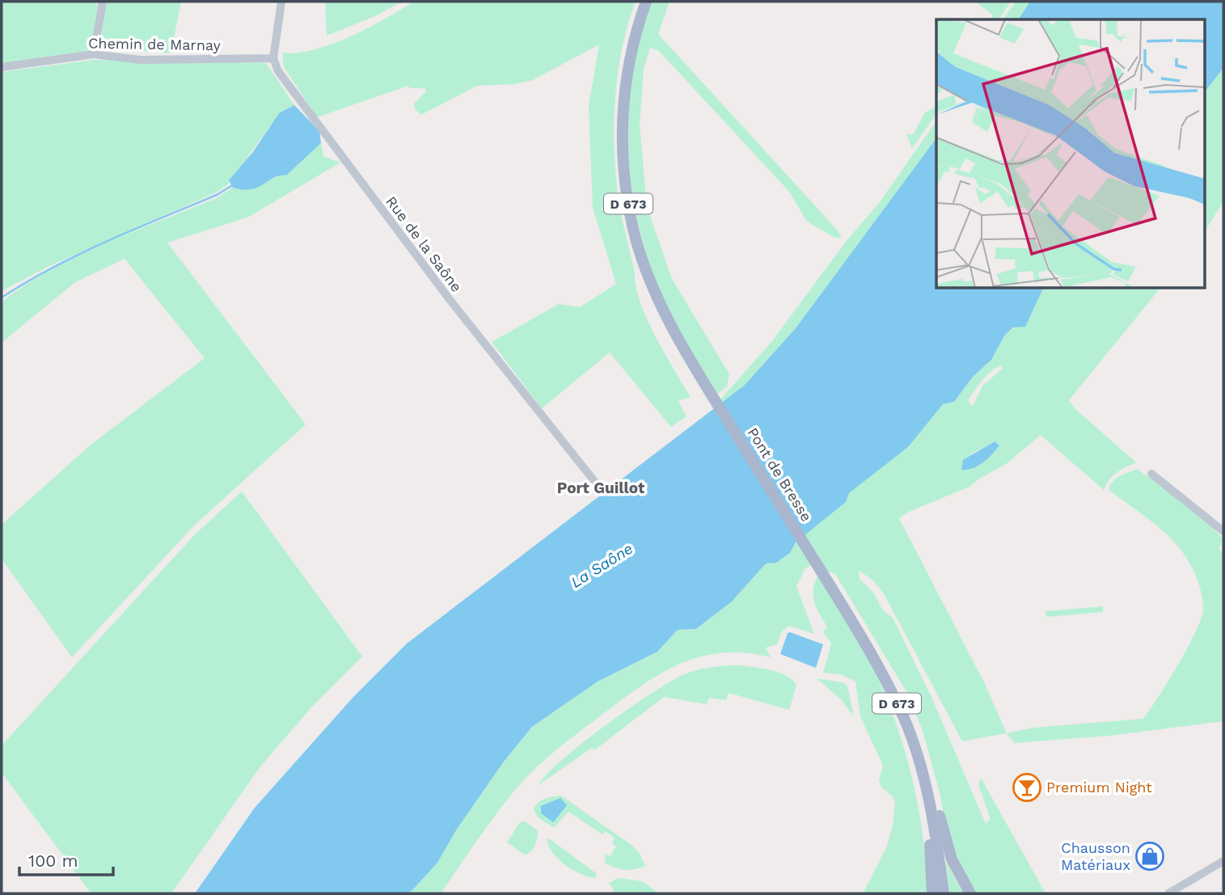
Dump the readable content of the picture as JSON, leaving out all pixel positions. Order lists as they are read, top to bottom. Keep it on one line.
{"streets":{"main road":["D 673","Pont de Bresse"],"street":["Chemin de Marnay","Rue de la Saône"]},"crossings":[["Chemin de Marnay","Rue de la Saône"],["D 673","Pont de Bresse"]],"districts":["Port Guillot"],"water":["La Saône"],"places":{"bar":["Premium Night"],"shop":["Chausson Matériaux"]},"scale_bar":"100 m"}
